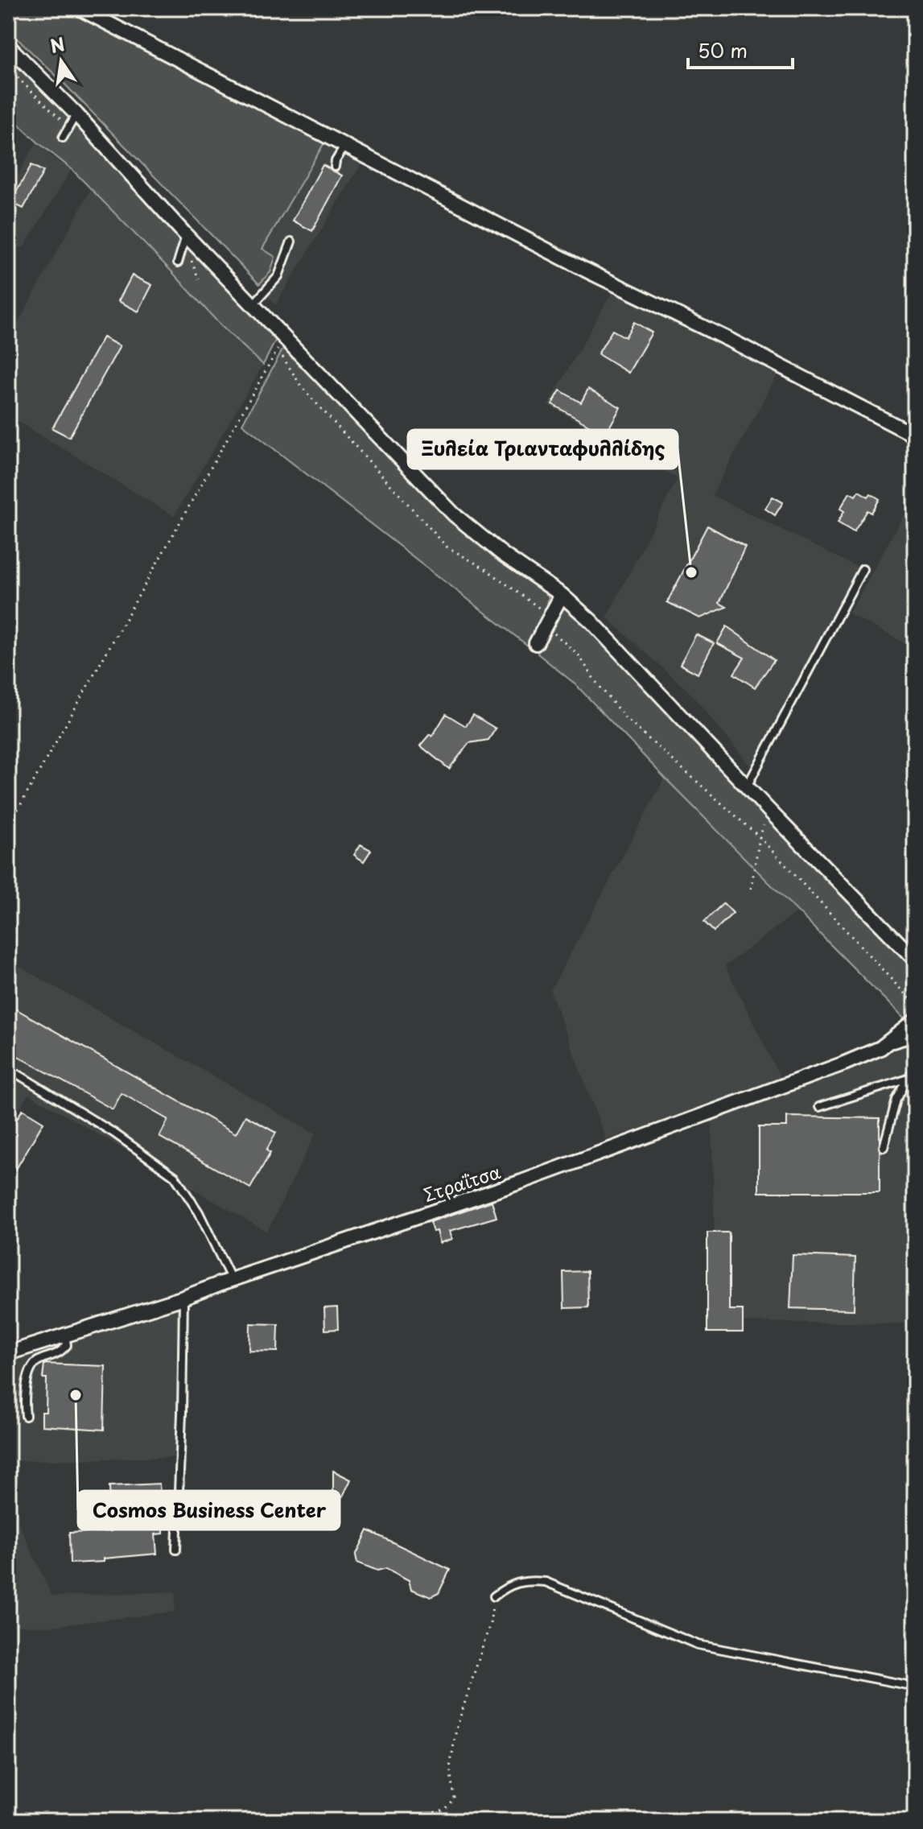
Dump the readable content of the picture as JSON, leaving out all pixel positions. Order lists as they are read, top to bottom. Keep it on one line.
{"streets":{"street":["Στραΐτσα"]},"places":["Ξυλεία Τριανταφυλλίδης","Cosmos Business Center"],"scale_bar":"50 m","north":"top"}
